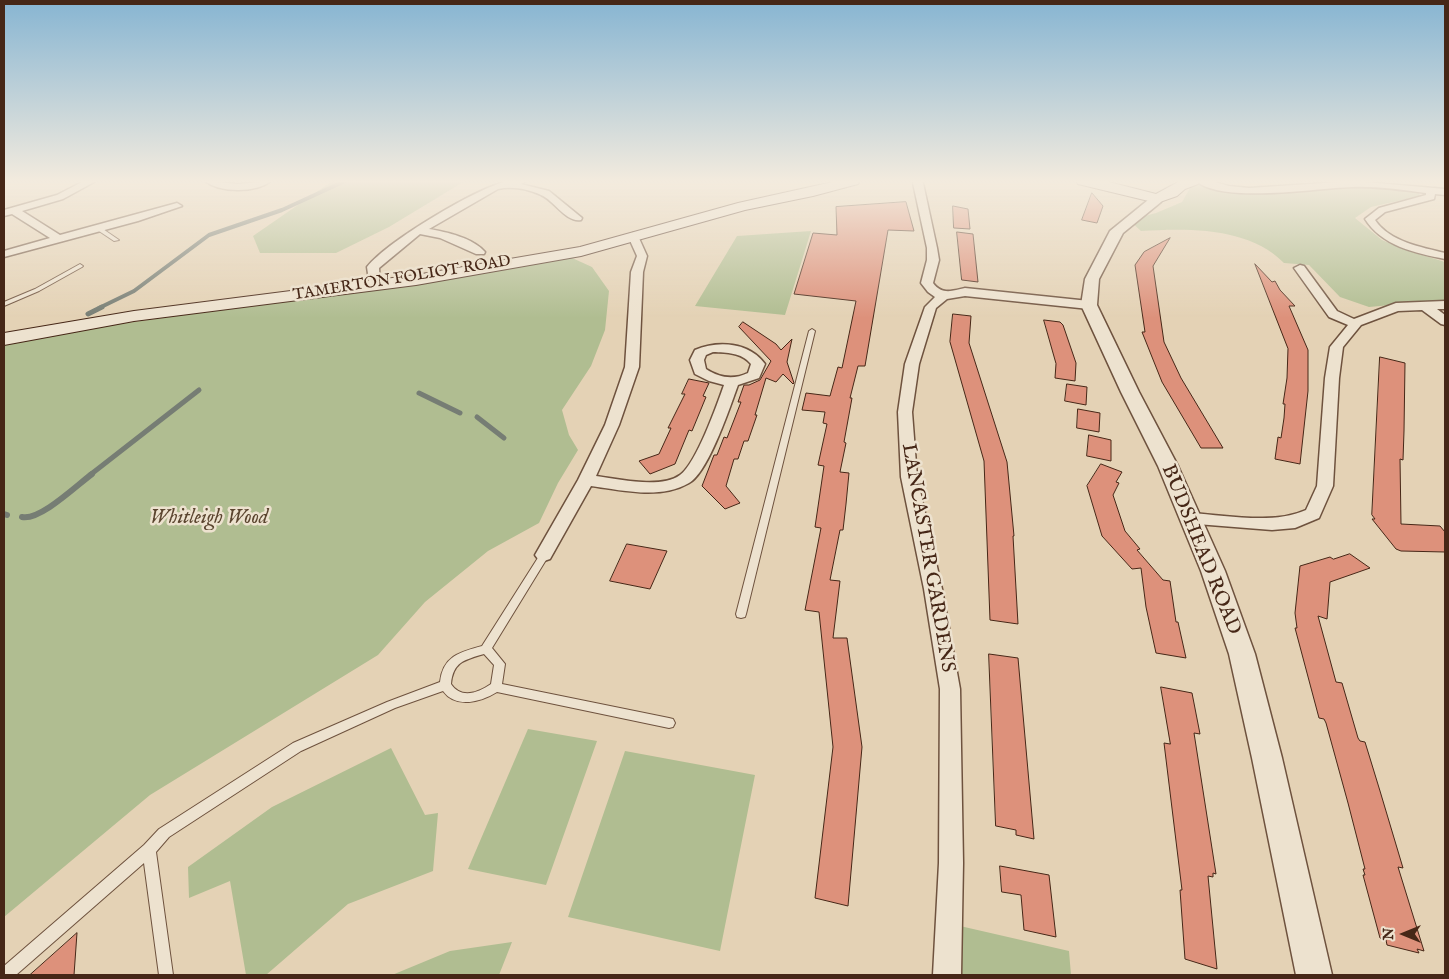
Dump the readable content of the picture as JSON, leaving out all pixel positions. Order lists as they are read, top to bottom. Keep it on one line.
{"streets":{"main road":["TAMERTON FOLIOT ROAD"],"street":["BUDSHEAD ROAD","LANCASTER GARDENS"]},"parks":["Whitleigh Wood"],"north":"left"}
